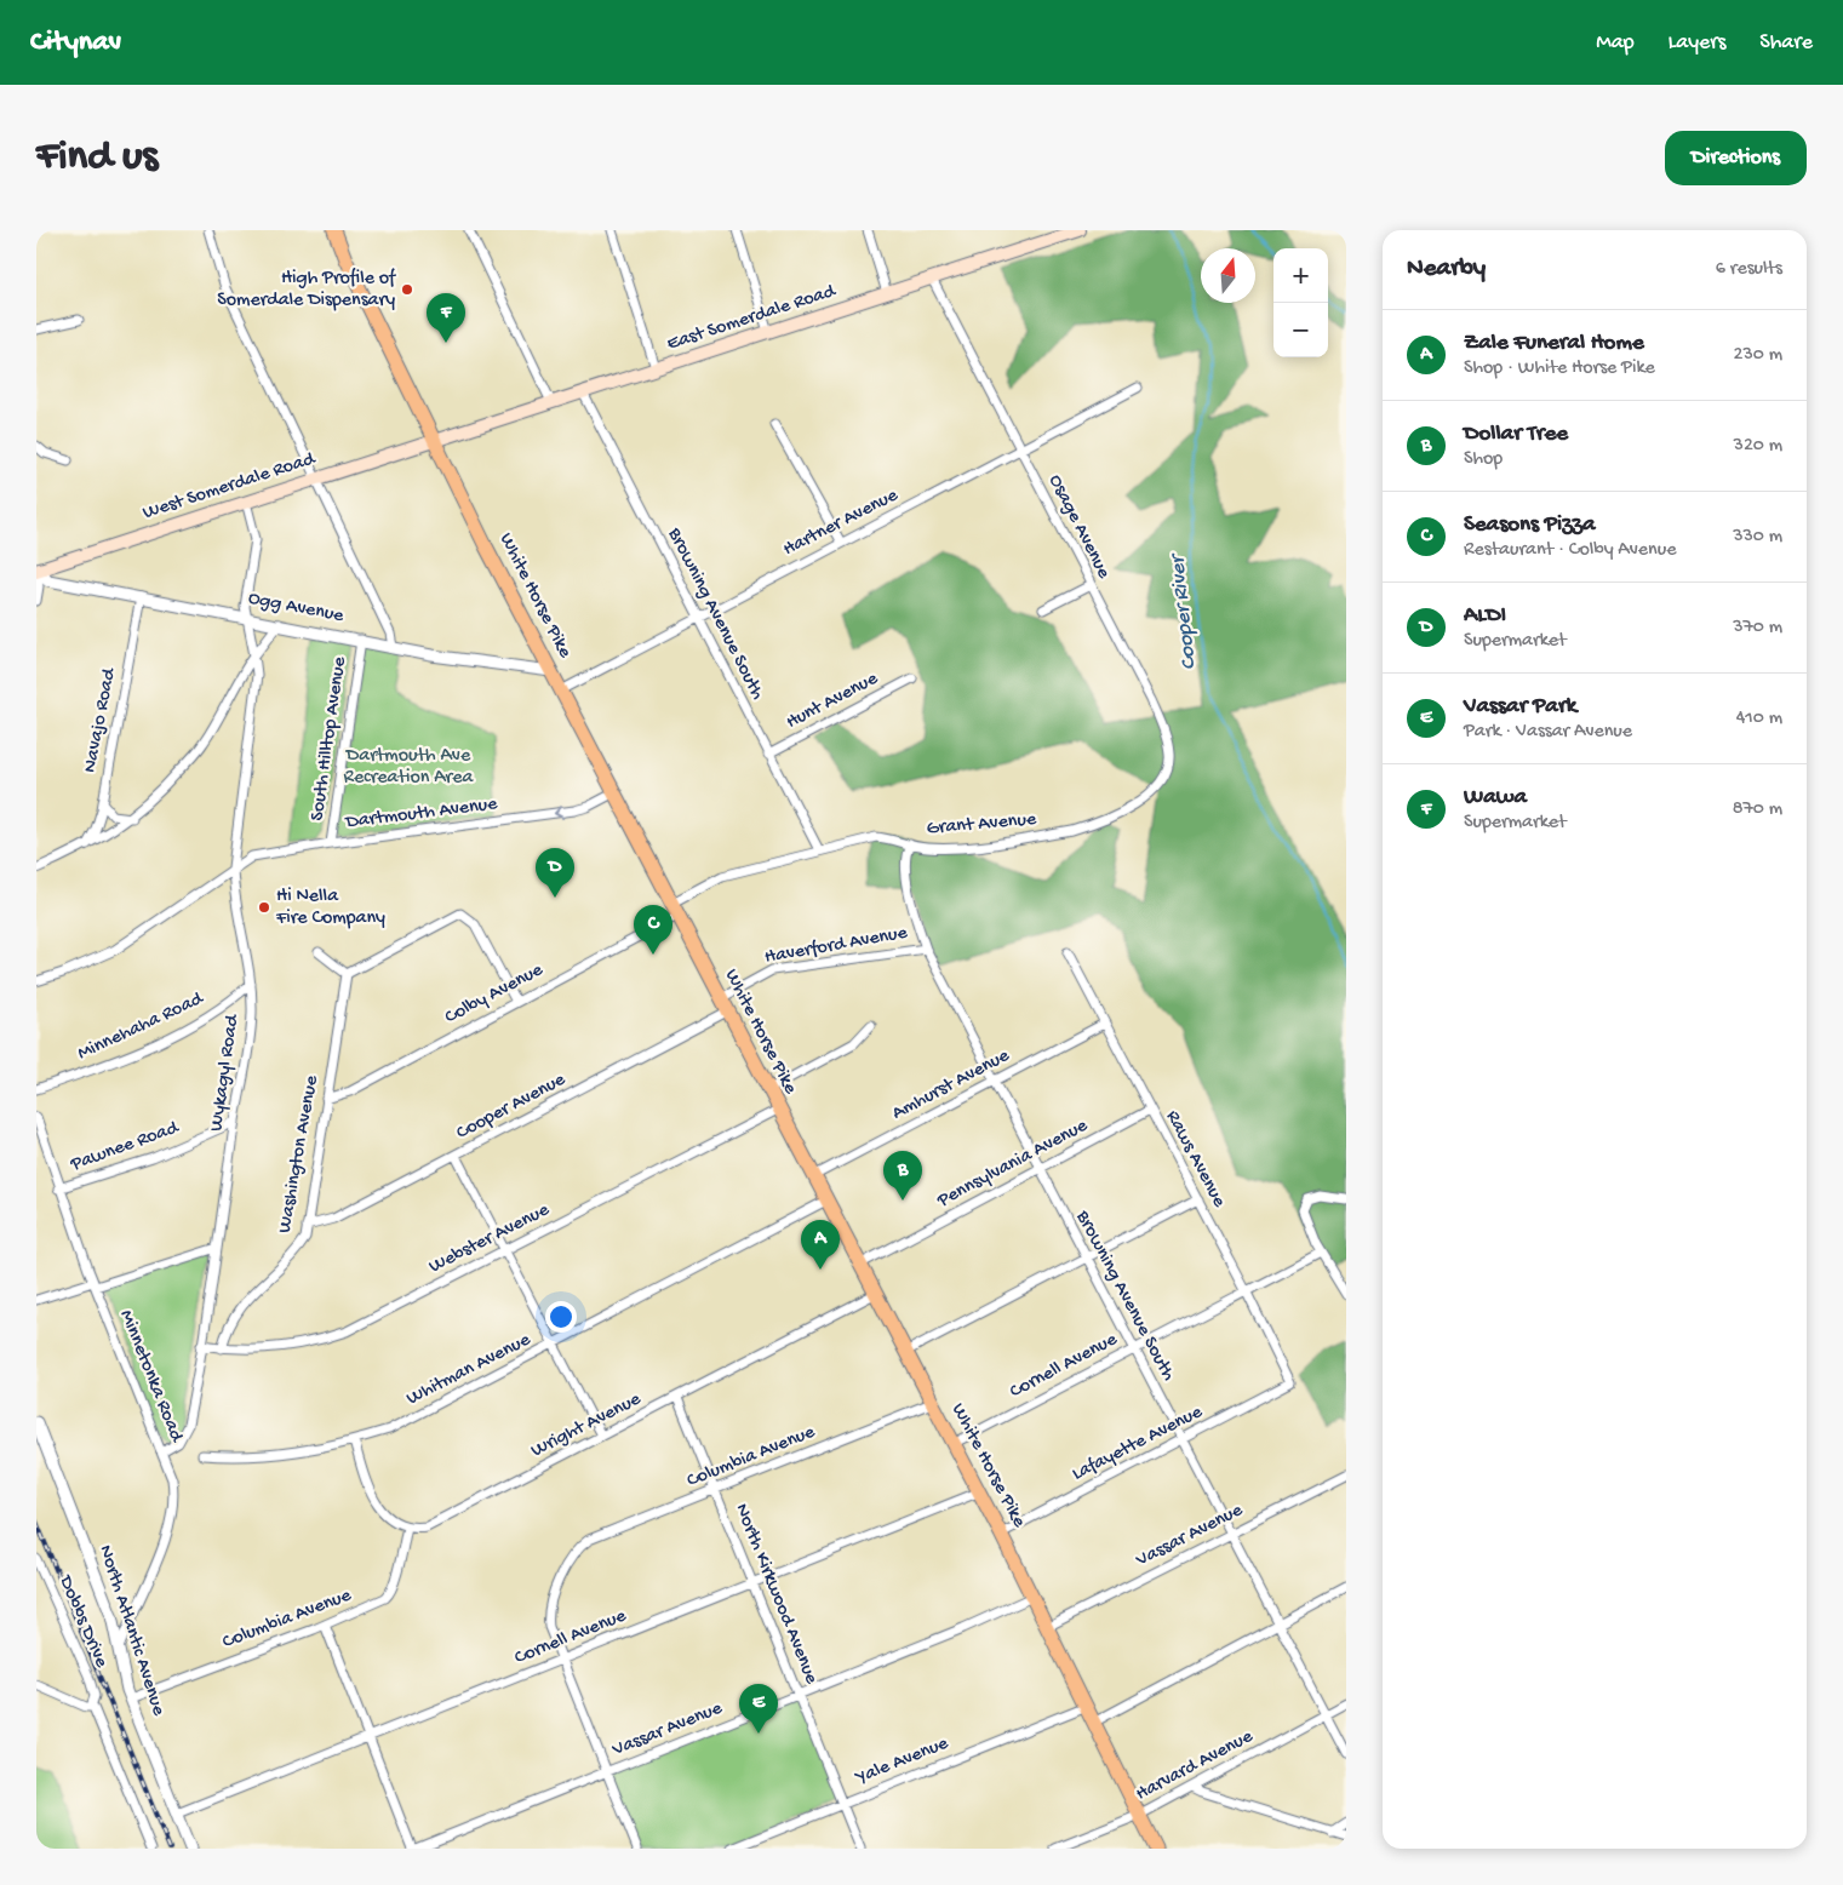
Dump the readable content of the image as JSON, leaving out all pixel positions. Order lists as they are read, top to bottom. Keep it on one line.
{"streets":{"highway":["White Horse Pike"],"main road":["East Somerdale Road","West Somerdale Road"],"street":["Hartner Avenue","Osage Avenue","Ogg Avenue","Browning Avenue South","Hunt Avenue","Navajo Road","South Hilltop Avenue","Dartmouth Avenue","Grant Avenue","Haverford Avenue","Colby Avenue","Minnehaha Road","Wykagyl Road","Amhurst Avenue","Cooper Avenue","Pawnee Road","Washington Avenue","Raws Avenue","Pennsylvania Avenue","Webster Avenue","Cornell Avenue","Whitman Avenue","Minnetonka Road","Wright Avenue","Lafayette Avenue","Columbia Avenue","Vassar Avenue","North Kirkwood Avenue","Dobbs Drive","North Atlantic Avenue","Yale Avenue","Harvard Avenue"]},"crossings":[["East Somerdale Road","West Somerdale Road"],["East Somerdale Road","Osage Avenue"],["East Somerdale Road","White Horse Pike"],["East Somerdale Road","Browning Avenue South"],["West Somerdale Road","White Horse Pike"],["West Somerdale Road","Ogg Avenue"],["Hartner Avenue","Osage Avenue"],["Hartner Avenue","White Horse Pike"],["Hartner Avenue","Browning Avenue South"],["Osage Avenue","Grant Avenue"],["White Horse Pike","Ogg Avenue"],["White Horse Pike","Dartmouth Avenue"],["White Horse Pike","Grant Avenue"],["White Horse Pike","Haverford Avenue"],["White Horse Pike","Colby Avenue"],["White Horse Pike","Amhurst Avenue"],["White Horse Pike","Cooper Avenue"],["White Horse Pike","Pennsylvania Avenue"],["White Horse Pike","Webster Avenue"],["White Horse Pike","Cornell Avenue"],["White Horse Pike","Whitman Avenue"],["White Horse Pike","Wright Avenue"],["White Horse Pike","Lafayette Avenue"],["White Horse Pike","Columbia Avenue"],["White Horse Pike","Vassar Avenue"],["White Horse Pike","Yale Avenue"],["White Horse Pike","Harvard Avenue"],["Ogg Avenue","Navajo Road"],["Ogg Avenue","South Hilltop Avenue"],["Ogg Avenue","Wykagyl Road"],["Browning Avenue South","Hunt Avenue"],["Browning Avenue South","Grant Avenue"],["Browning Avenue South","Haverford Avenue"],["Browning Avenue South","Amhurst Avenue"],["Browning Avenue South","Pennsylvania Avenue"],["Browning Avenue South","Cornell Avenue"],["Browning Avenue South","Lafayette Avenue"],["Browning Avenue South","Vassar Avenue"],["Browning Avenue South","Harvard Avenue"],["South Hilltop Avenue","Dartmouth Avenue"],["Dartmouth Avenue","Wykagyl Road"],["Grant Avenue","Colby Avenue"],["Haverford Avenue","Cooper Avenue"],["Colby Avenue","Washington Avenue"],["Minnehaha Road","Wykagyl Road"],["Wykagyl Road","Pawnee Road"],["Wykagyl Road","Webster Avenue"],["Wykagyl Road","Minnetonka Road"],["Amhurst Avenue","Raws Avenue"],["Cooper Avenue","Washington Avenue"],["Pawnee Road","Minnetonka Road"],["Washington Avenue","Webster Avenue"],["Raws Avenue","Pennsylvania Avenue"],["Raws Avenue","Cornell Avenue"],["Raws Avenue","Lafayette Avenue"],["Cornell Avenue","Columbia Avenue"],["Cornell Avenue","North Kirkwood Avenue"],["Cornell Avenue","North Atlantic Avenue"],["Minnetonka Road","North Atlantic Avenue"],["Wright Avenue","Columbia Avenue"],["Wright Avenue","North Kirkwood Avenue"],["Columbia Avenue","North Kirkwood Avenue"],["Columbia Avenue","North Atlantic Avenue"],["Vassar Avenue","North Kirkwood Avenue"],["North Kirkwood Avenue","Yale Avenue"]],"one_way":["Dartmouth Avenue"],"water":["Cooper River"],"parks":["Dartmouth Ave Recreation Area"],"places":["High Profile of Somerdale Dispensary","Hi Nella Fire Company"],"north":"top","page":{"header":"Citynav","nav":["Map","Layers","Share"],"buttons":"Directions","title":"Find us","heading":["Nearby","6 results"],"map_buttons":["+","−"],"pins":["F","D","C","B","A","E"],"list":[{"mark":"A","name":"Zale Funeral Home","note":"Shop · White Horse Pike","value":"230 m"},{"mark":"B","name":"Dollar Tree","note":"Shop","value":"320 m"},{"mark":"C","name":"Seasons Pizza","note":"Restaurant · Colby Avenue","value":"330 m"},{"mark":"D","name":"ALDI","note":"Supermarket","value":"370 m"},{"mark":"E","name":"Vassar Park","note":"Park · Vassar Avenue","value":"410 m"},{"mark":"F","name":"Wawa","note":"Supermarket","value":"870 m"}]}}
